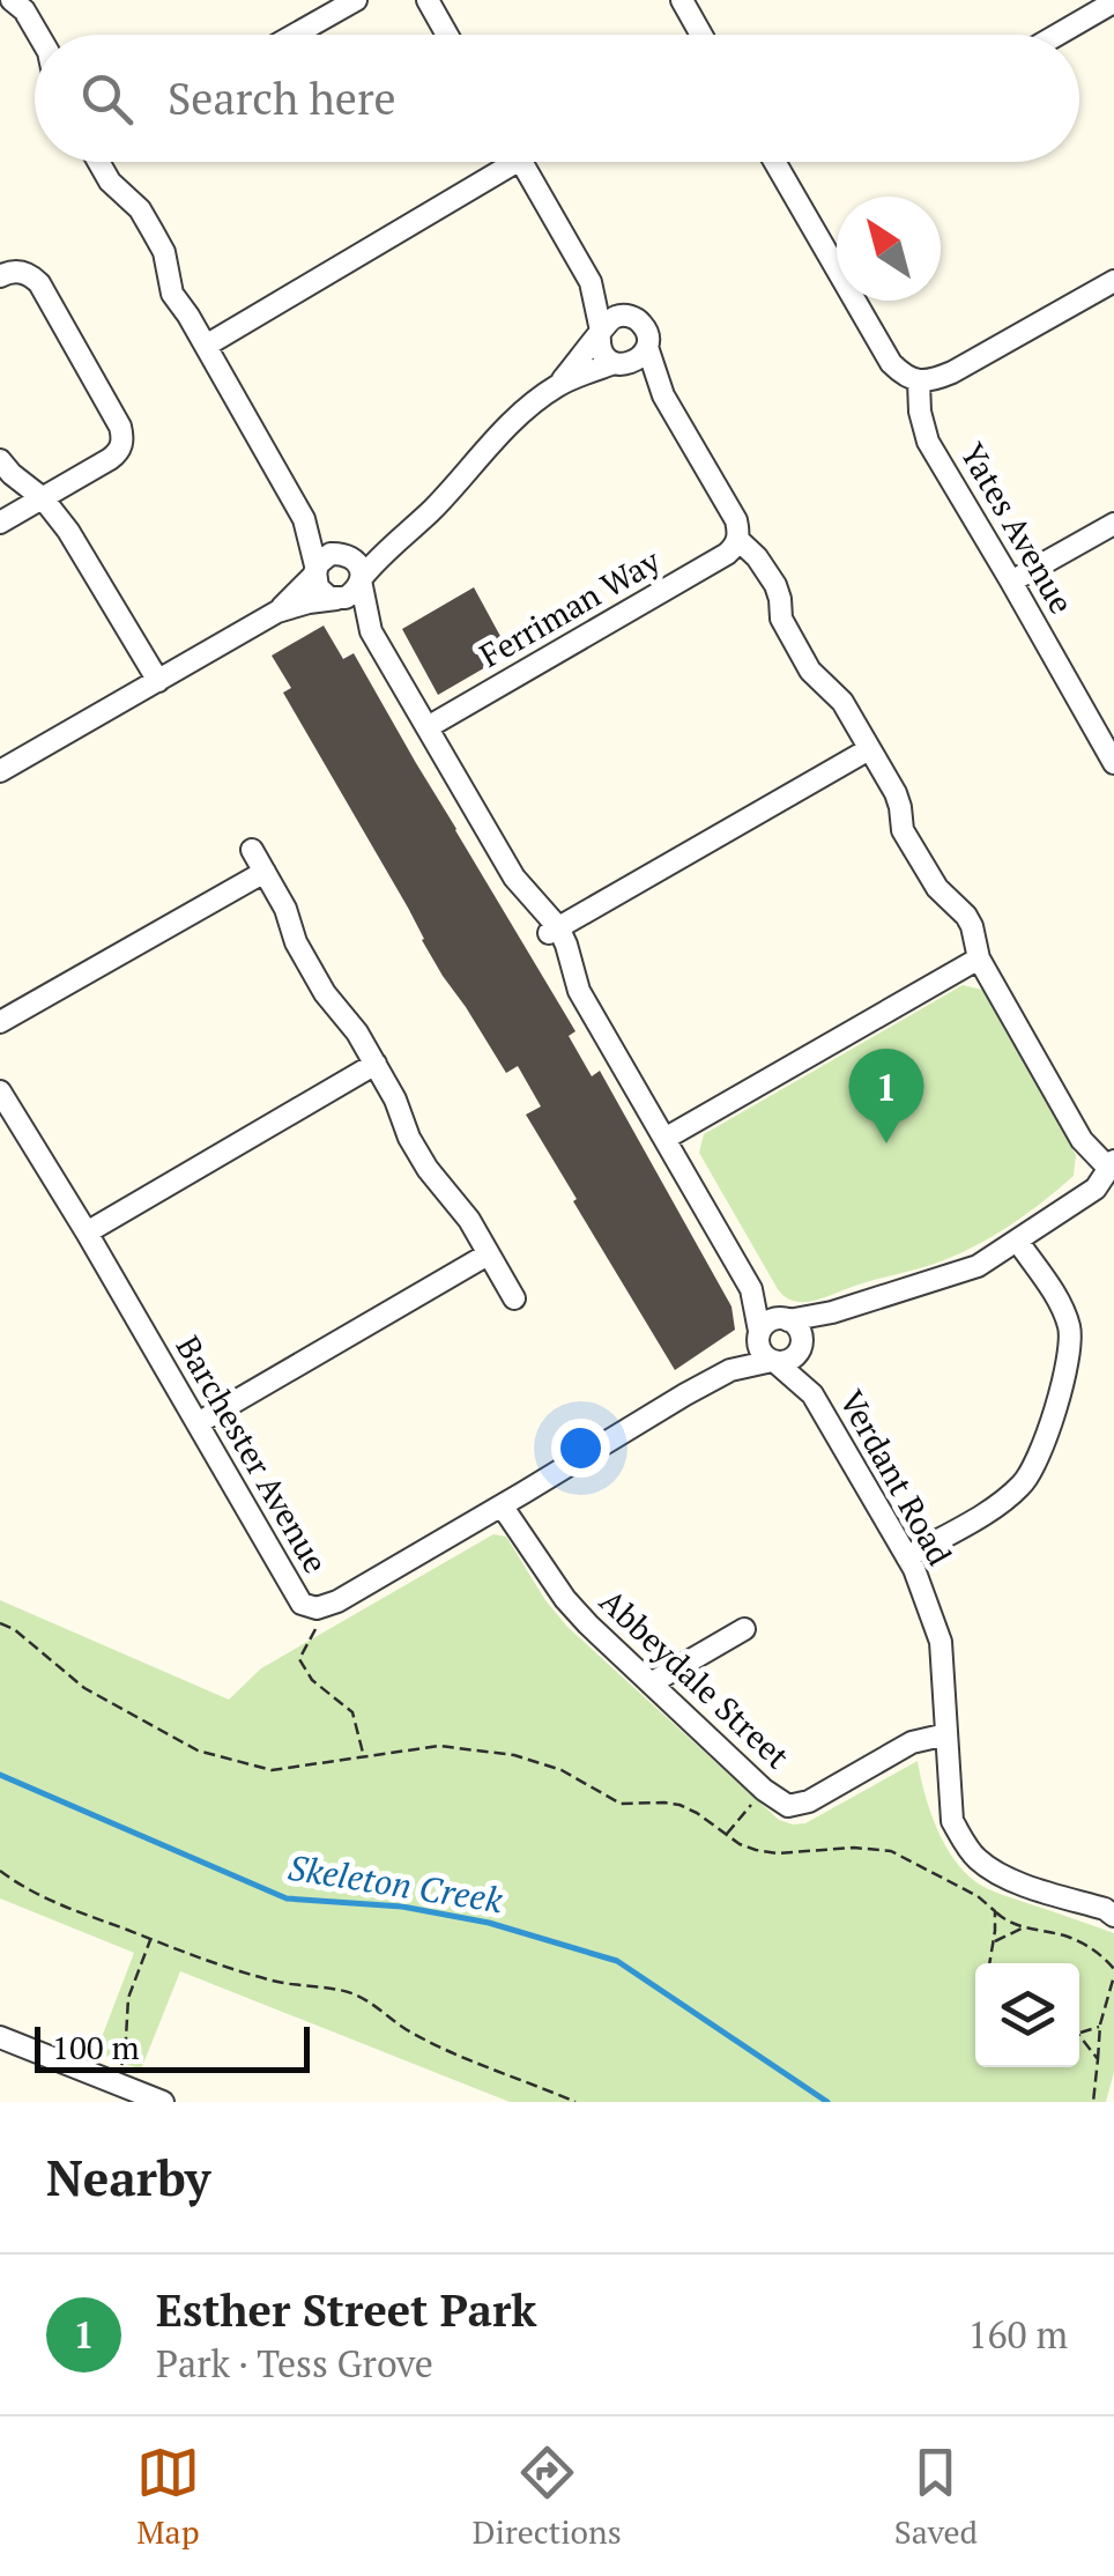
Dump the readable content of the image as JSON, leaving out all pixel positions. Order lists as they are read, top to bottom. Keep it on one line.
{"streets":{"street":["Yates Avenue","Ferriman Way","Barchester Avenue","Verdant Road","Abbeydale Street"]},"crossings":[["Barchester Avenue","Verdant Road"],["Barchester Avenue","Abbeydale Street"],["Verdant Road","Abbeydale Street"]],"water":["Skeleton Creek"],"scale_bar":"100 m","north":"top left","page":{"search":"Search here","pins":"1","scale":"100 m","heading":"Nearby","list":[{"mark":"1","name":"Esther Street Park","note":"Park · Tess Grove","value":"160 m"}],"nav":["Map","Directions","Saved"]}}
